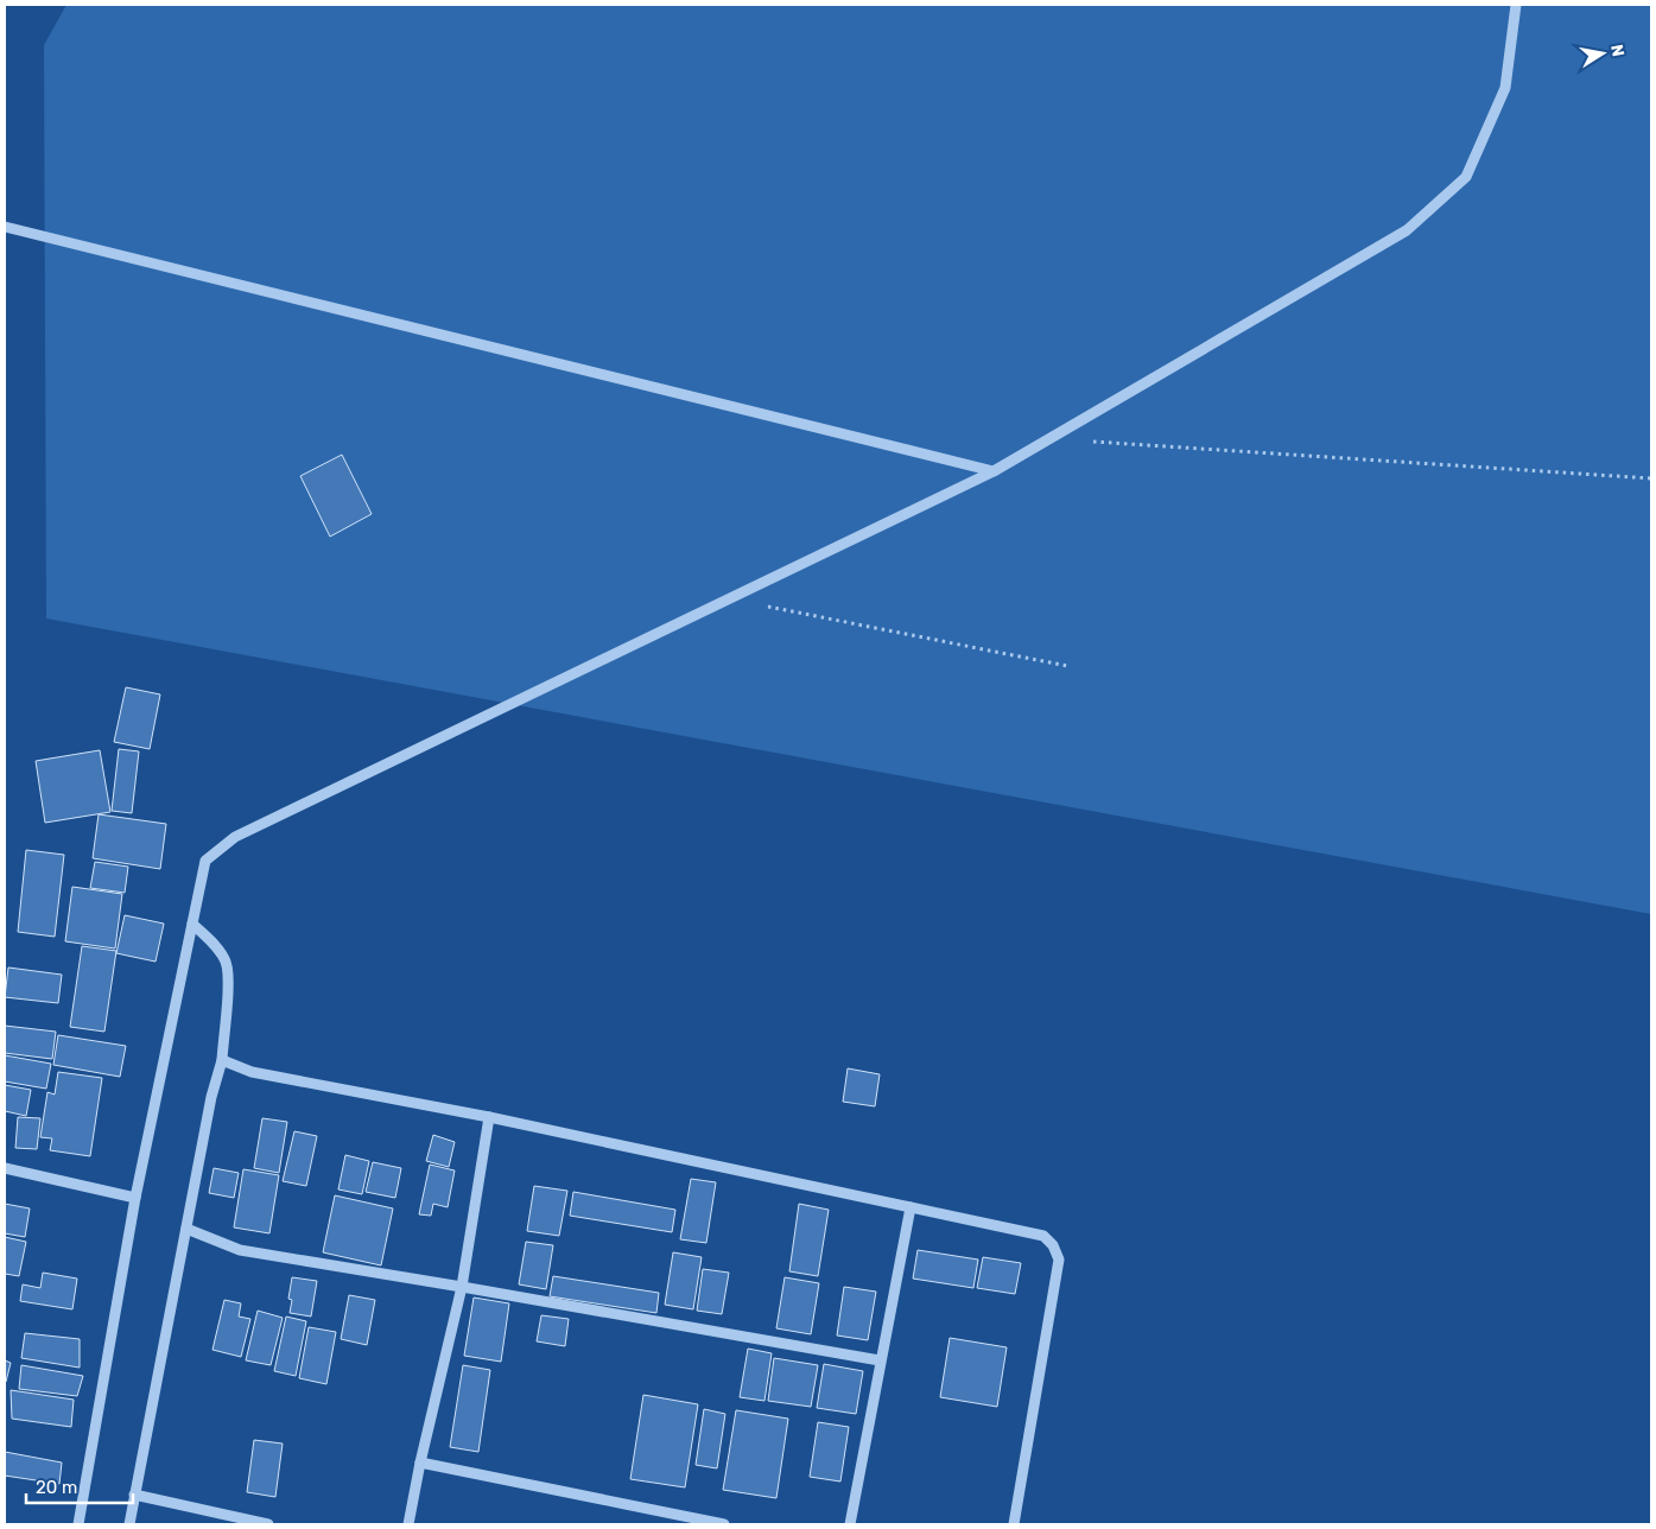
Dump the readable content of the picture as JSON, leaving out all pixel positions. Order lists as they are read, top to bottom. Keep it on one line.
{"scale_bar":"20 m","north":"right"}
